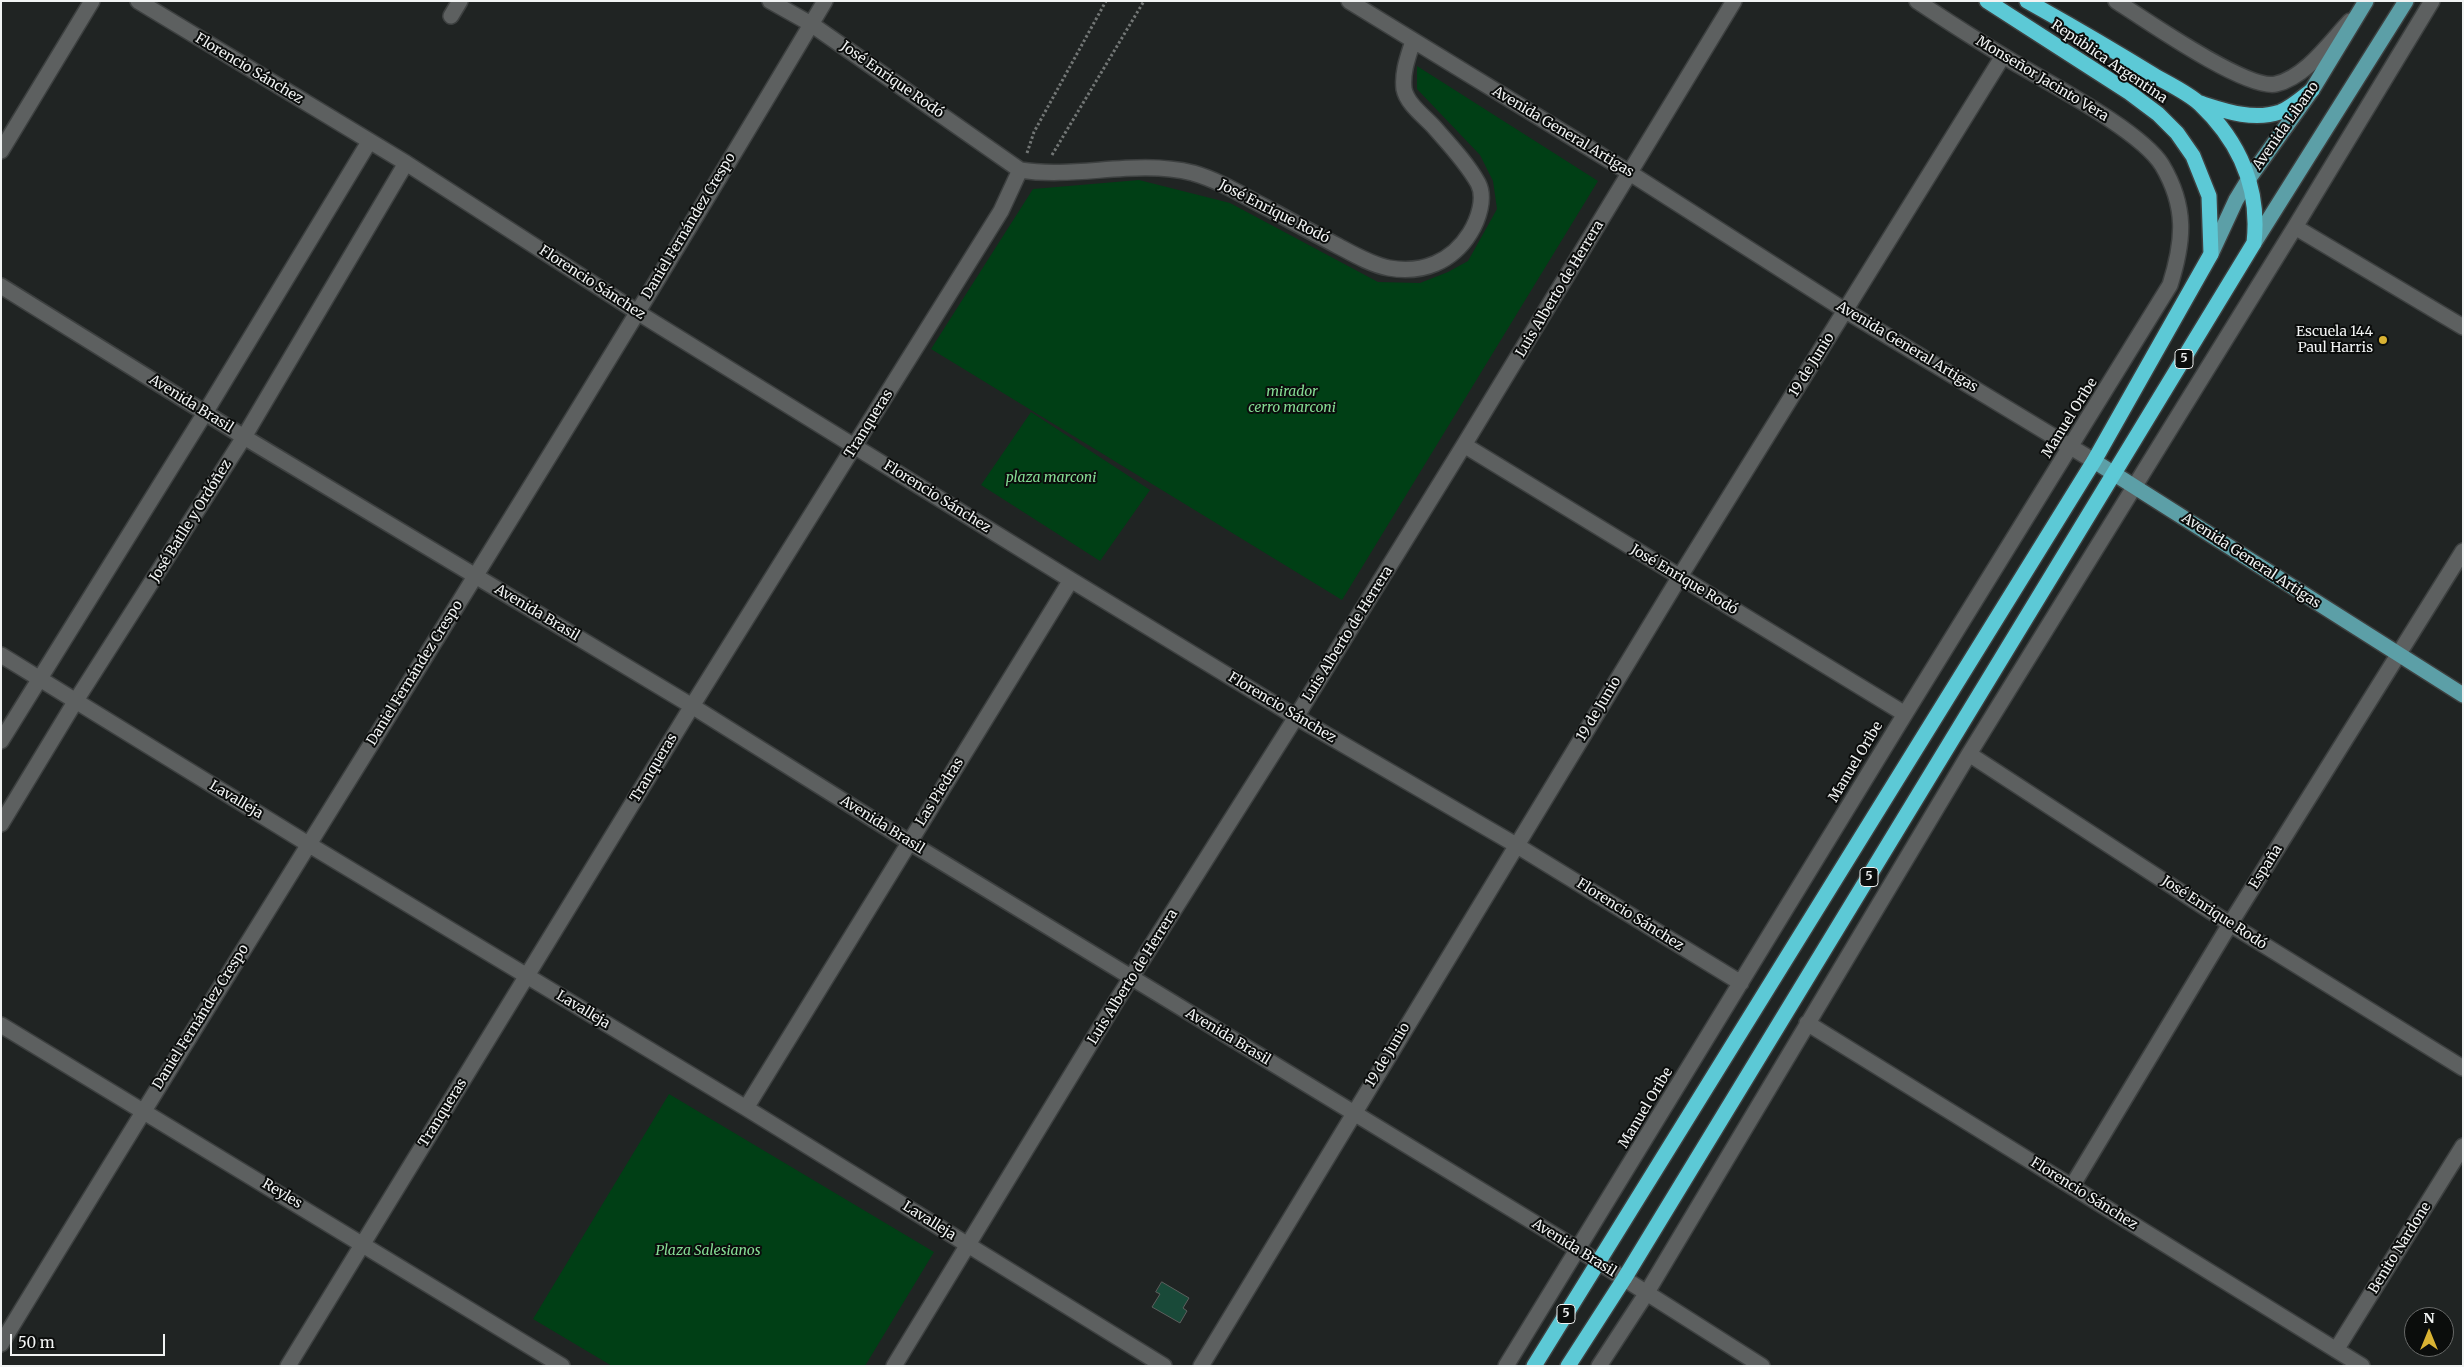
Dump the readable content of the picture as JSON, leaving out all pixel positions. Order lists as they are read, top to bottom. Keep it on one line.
{"streets":{"highway":["República Argentina","5"],"main road":["Avenida Libano","Avenida General Artigas"],"street":["Florencio Sánchez","Monseñor Jacinto Vera","José Enrique Rodó","Daniel Fernández Crespo","Luis Alberto de Herrera","19 de Junio","Avenida Brasil","Manuel Oribe","Tranqueras","José Batlle y Ordóñez","Las Piedras","Lavalleja","España","Reyles","Benito Nardone"]},"crossings":[["República Argentina","Avenida Libano"],["República Argentina","5"],["Florencio Sánchez","Daniel Fernández Crespo"],["Florencio Sánchez","Luis Alberto de Herrera"],["Florencio Sánchez","19 de Junio"],["Florencio Sánchez","Manuel Oribe"],["Florencio Sánchez","Tranqueras"],["Florencio Sánchez","José Batlle y Ordóñez"],["Florencio Sánchez","Las Piedras"],["Florencio Sánchez","España"],["Florencio Sánchez","Benito Nardone"],["Monseñor Jacinto Vera","19 de Junio"],["Monseñor Jacinto Vera","Manuel Oribe"],["José Enrique Rodó","Avenida General Artigas"],["José Enrique Rodó","Daniel Fernández Crespo"],["José Enrique Rodó","Luis Alberto de Herrera"],["José Enrique Rodó","19 de Junio"],["José Enrique Rodó","Manuel Oribe"],["José Enrique Rodó","Tranqueras"],["José Enrique Rodó","España"],["Avenida Libano","5"],["Avenida General Artigas","Luis Alberto de Herrera"],["Avenida General Artigas","5"],["Avenida General Artigas","19 de Junio"],["Avenida General Artigas","Manuel Oribe"],["Avenida General Artigas","España"],["Daniel Fernández Crespo","Avenida Brasil"],["Daniel Fernández Crespo","Lavalleja"],["Daniel Fernández Crespo","Reyles"],["Luis Alberto de Herrera","Avenida Brasil"],["Luis Alberto de Herrera","Lavalleja"],["5","Avenida Brasil"],["19 de Junio","Avenida Brasil"],["Avenida Brasil","Manuel Oribe"],["Avenida Brasil","Tranqueras"],["Avenida Brasil","José Batlle y Ordóñez"],["Avenida Brasil","Las Piedras"],["Tranqueras","Lavalleja"],["Tranqueras","Reyles"],["José Batlle y Ordóñez","Lavalleja"],["Las Piedras","Lavalleja"]],"parks":["mirador cerro marconi","plaza marconi","Plaza Salesianos"],"places":["Escuela 144 Paul Harris"],"scale_bar":"50 m","north":"top"}
